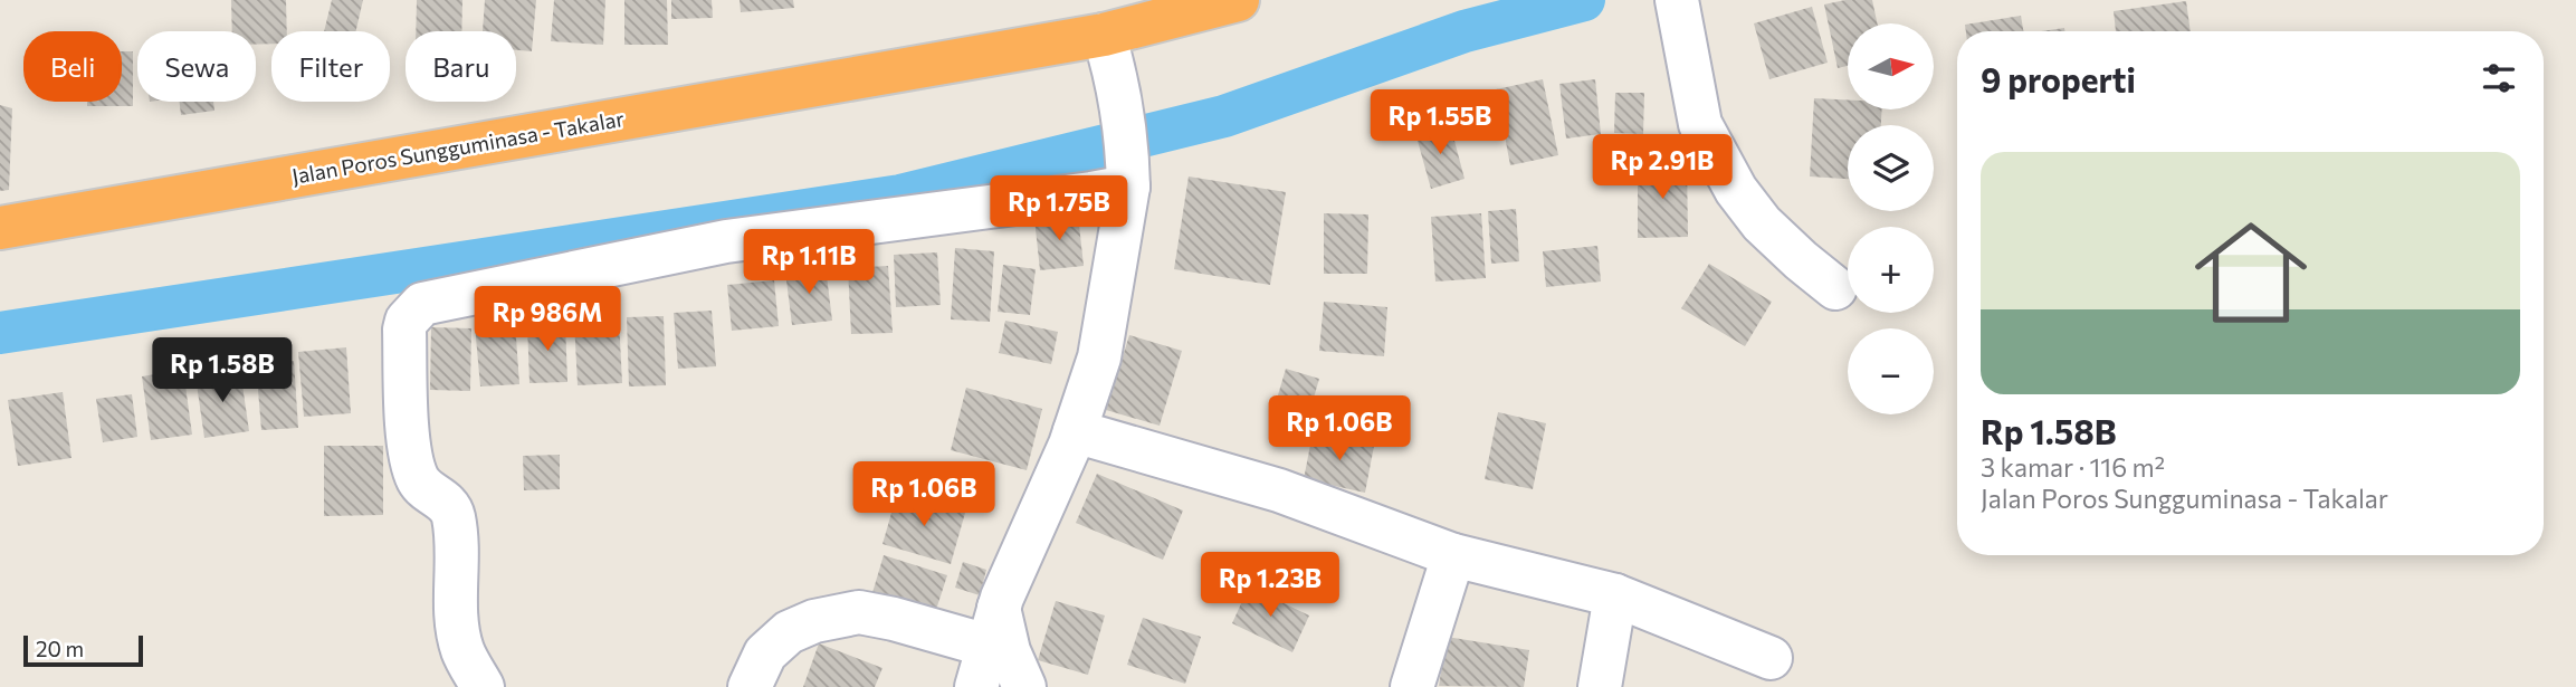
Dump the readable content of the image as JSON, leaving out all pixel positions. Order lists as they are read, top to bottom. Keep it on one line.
{"streets":{"highway":["Jalan Poros Sungguminasa - Takalar"]},"scale_bar":"20 m","north":"right","page":{"map_buttons":["+","−"],"chip":["Beli","Sewa","Filter","Baru"],"heading":"9 properti","price":["Rp 1.55B","Rp 2.91B","Rp 1.75B","Rp 1.11B","Rp 986M","Rp 1.58B","Rp 1.06B","Rp 1.06B","Rp 1.23B"],"list":[{"name":"Rp 1.58B","note":"3 kamar · 116 m² · Jalan Poros Sungguminasa - Takalar"}],"scale":"20 m"}}
